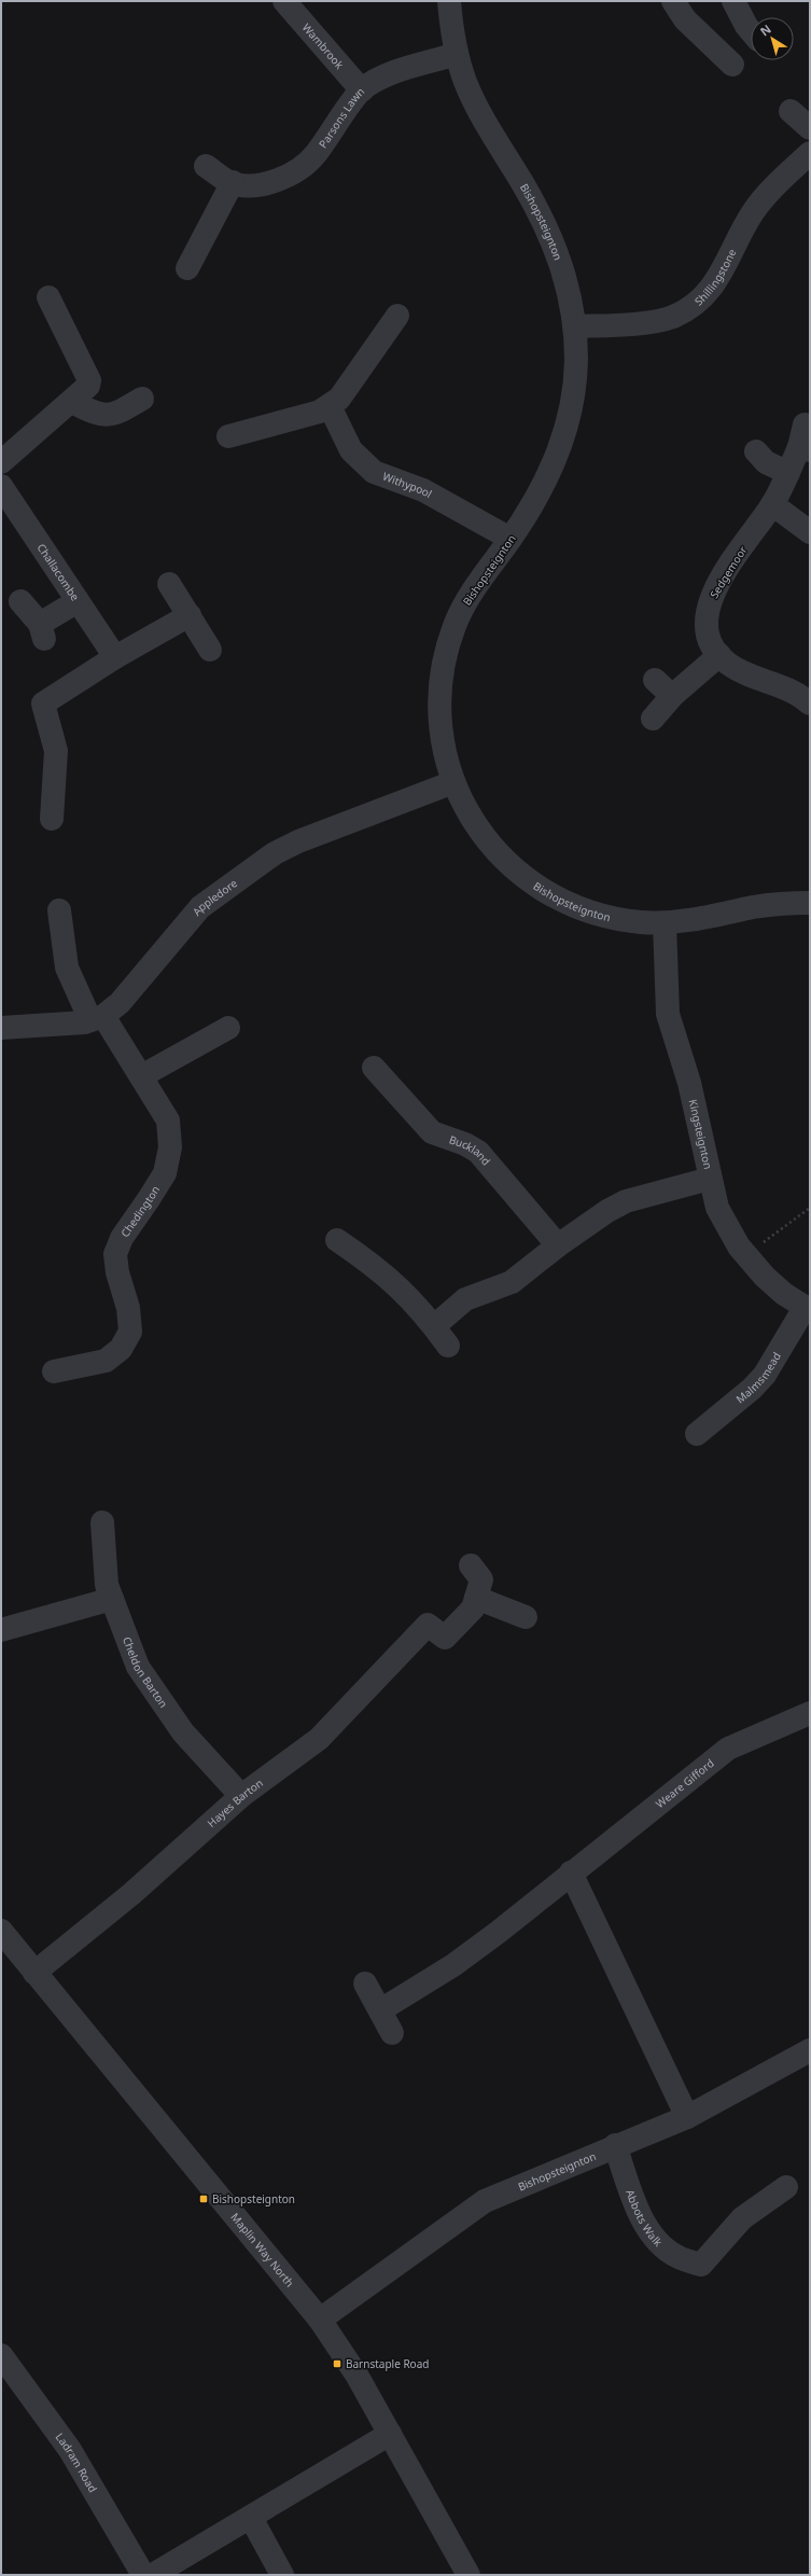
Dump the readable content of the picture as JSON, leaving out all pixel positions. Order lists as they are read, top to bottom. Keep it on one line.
{"streets":{"street":["Wambrook","Parsons Lawn","Bishopsteignton","Shillingstone","Withypool","Challacombe","Sedgemoor","Appledore","Kingsteignton","Buckland","Chedington","Malmsmead","Cheldon Barton","Weare Gifford","Hayes Barton","Abbots Walk","Maplin Way North","Ladram Road"]},"crossings":[["Wambrook","Parsons Lawn"],["Parsons Lawn","Bishopsteignton"],["Bishopsteignton","Shillingstone"],["Bishopsteignton","Withypool"],["Bishopsteignton","Appledore"],["Bishopsteignton","Kingsteignton"],["Bishopsteignton","Abbots Walk"],["Bishopsteignton","Maplin Way North"],["Appledore","Chedington"],["Kingsteignton","Malmsmead"],["Cheldon Barton","Hayes Barton"],["Hayes Barton","Maplin Way North"]],"places":{"transit":["Bishopsteignton","Barnstaple Road"]},"north":"top left"}
